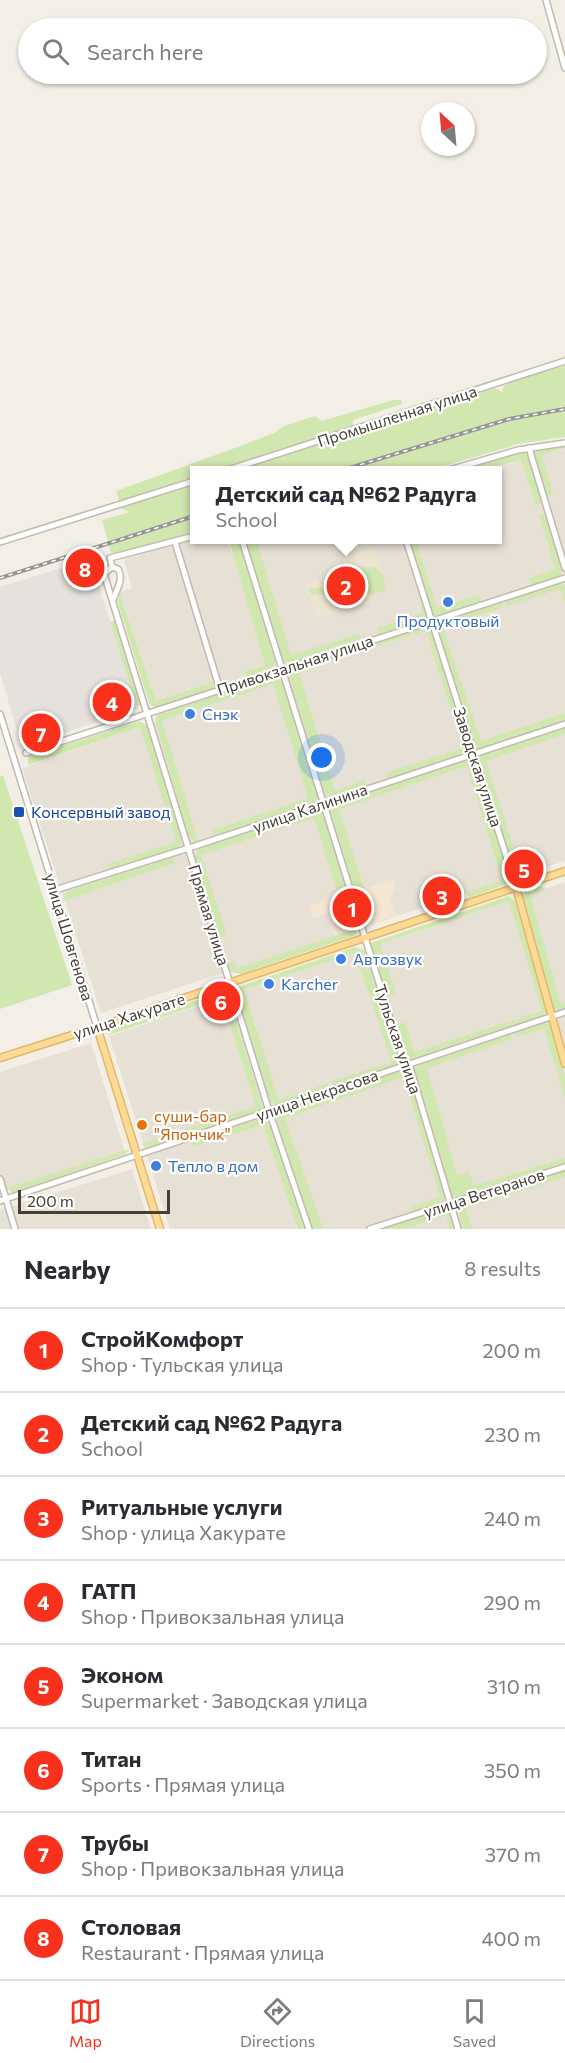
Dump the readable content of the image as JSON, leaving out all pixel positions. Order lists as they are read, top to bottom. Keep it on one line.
{"streets":{"main road":["Заводская улица","улица Шовгенова","улица Хакурате"],"street":["Промышленная улица","Привокзальная улица","улица Калинина","Прямая улица","Тульская улица","улица Некрасова","улица Ветеранов"]},"crossings":[["Привокзальная улица","Заводская улица"],["Привокзальная улица","Прямая улица"],["Привокзальная улица","Тульская улица"],["Заводская улица","улица Калинина"],["Заводская улица","улица Хакурате"],["Заводская улица","улица Некрасова"],["улица Калинина","Прямая улица"],["улица Калинина","улица Шовгенова"],["улица Калинина","Тульская улица"],["Прямая улица","улица Хакурате"],["Прямая улица","улица Некрасова"],["улица Шовгенова","улица Хакурате"],["улица Шовгенова","улица Некрасова"],["улица Хакурате","Тульская улица"],["Тульская улица","улица Некрасова"],["Тульская улица","улица Ветеранов"]],"places":{"other":["Продуктовый","Снэк","Автозвук","Karcher","суши-бар \"Япончик\"","Тепло в дом"],"transit":["Консервный завод"]},"scale_bar":"200 m","north":"top left","page":{"search":"Search here","popup":["Детский сад №62 Радуга","School"],"pins":["8","2","4","7","5","3","1","6"],"scale":"200 m","heading":["Nearby","8 results"],"list":[{"mark":"1","name":"СтройКомфорт","note":"Shop · Тульская улица","value":"200 m"},{"mark":"2","name":"Детский сад №62 Радуга","note":"School","value":"230 m"},{"mark":"3","name":"Ритуальные услуги","note":"Shop · улица Хакурате","value":"240 m"},{"mark":"4","name":"ГАТП","note":"Shop · Привокзальная улица","value":"290 m"},{"mark":"5","name":"Эконом","note":"Supermarket · Заводская улица","value":"310 m"},{"mark":"6","name":"Титан","note":"Sports · Прямая улица","value":"350 m"},{"mark":"7","name":"Трубы","note":"Shop · Привокзальная улица","value":"370 m"},{"mark":"8","name":"Столовая","note":"Restaurant · Прямая улица","value":"400 m"}],"nav":["Map","Directions","Saved"]}}
